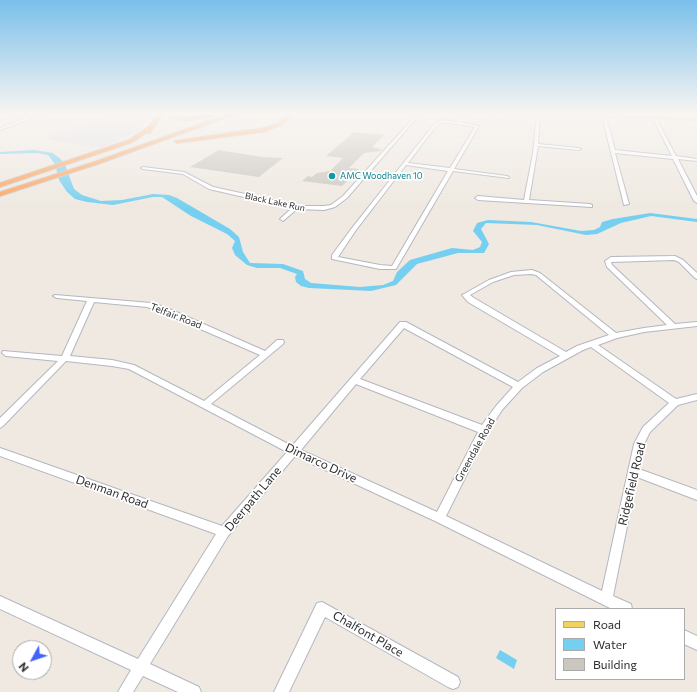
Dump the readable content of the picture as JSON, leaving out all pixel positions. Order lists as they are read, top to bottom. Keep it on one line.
{"streets":{"street":["Black Lake Run","Telfair Road","Greendale Road","Dimarco Drive","Ridgefield Road","Denman Road","Deerpath Lane","Chalfont Place"]},"crossings":[["Greendale Road","Dimarco Drive"],["Greendale Road","Deerpath Lane"],["Dimarco Drive","Ridgefield Road"],["Dimarco Drive","Deerpath Lane"],["Denman Road","Deerpath Lane"]],"places":["AMC Woodhaven 10"],"legend":["Road","Water","Building"],"north":"bottom left"}
